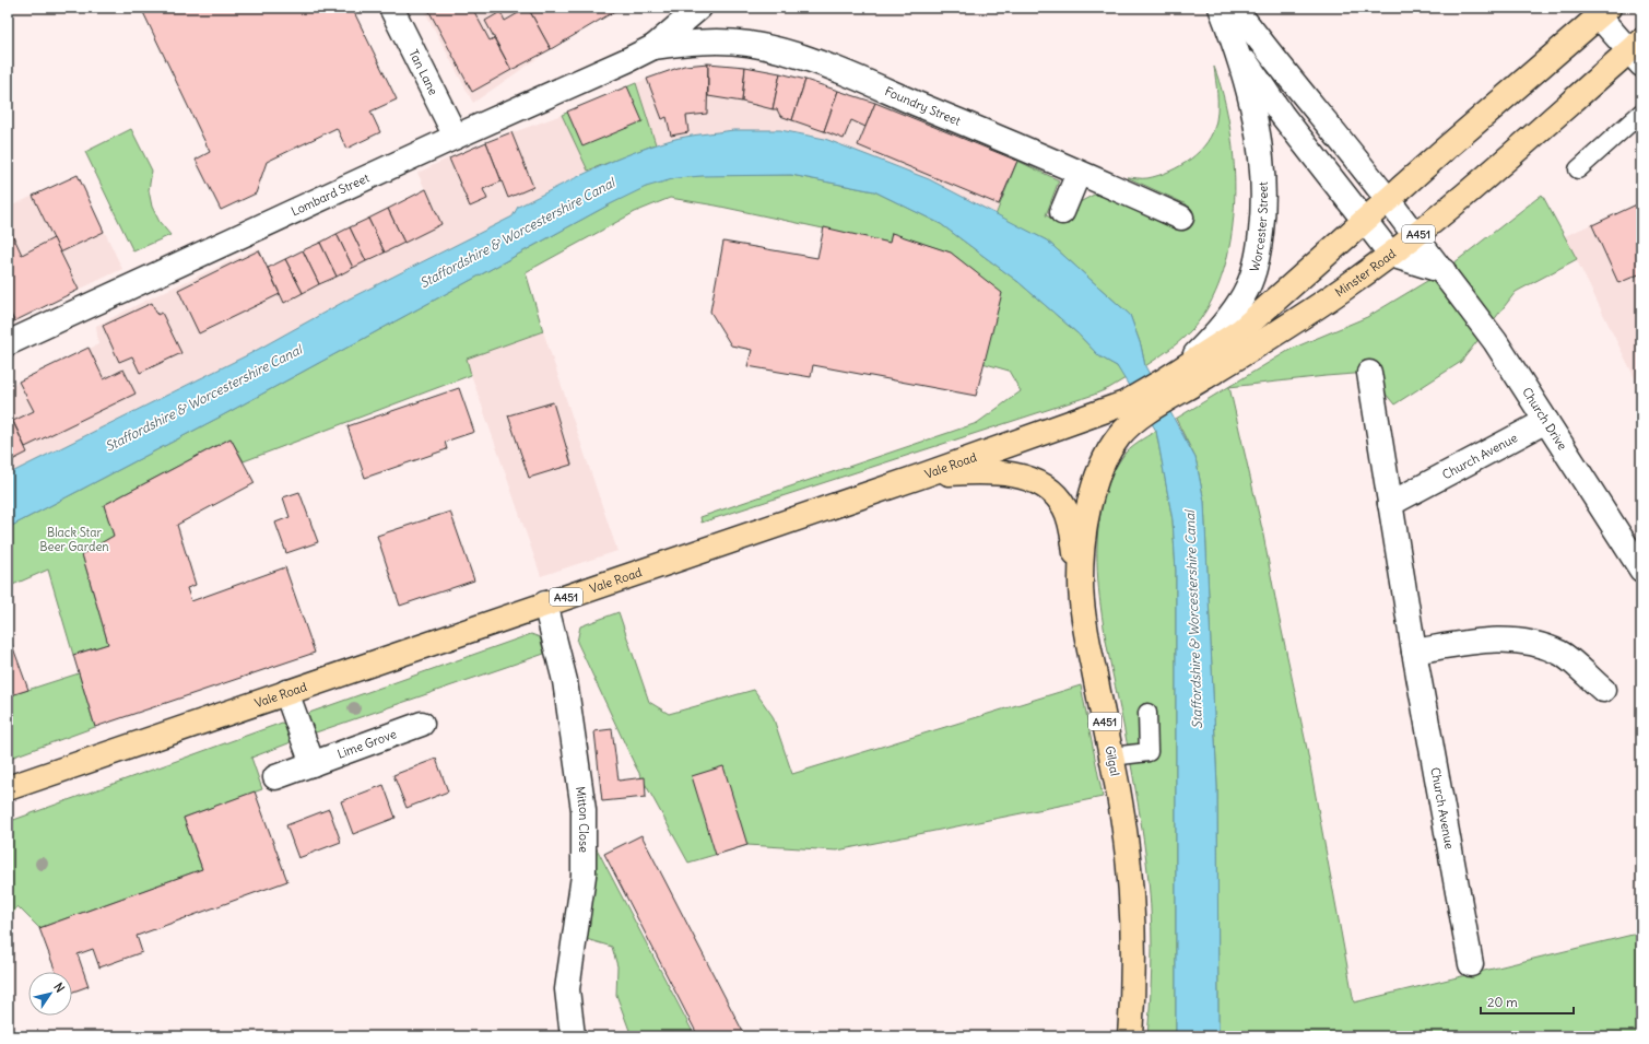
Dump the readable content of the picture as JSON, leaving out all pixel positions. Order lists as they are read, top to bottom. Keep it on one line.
{"streets":{"main road":["A451","Minster Road","Vale Road","Gilgal"],"street":["Tan Lane","Foundry Street","Lombard Street","Worcester Street","Church Drive","Church Avenue","Lime Grove","Mitton Close"]},"crossings":[["Tan Lane","Lombard Street"],["Foundry Street","Lombard Street"],["Worcester Street","A451"],["Worcester Street","Minster Road"],["A451","Minster Road"],["A451","Church Drive"],["A451","Vale Road"],["A451","Gilgal"],["Minster Road","Church Drive"],["Church Drive","Church Avenue"],["Vale Road","Gilgal"],["Vale Road","Mitton Close"]],"water":["Staffordshire & Worcestershire Canal"],"parks":["Black Star Beer Garden"],"scale_bar":"20 m","north":"top right"}
